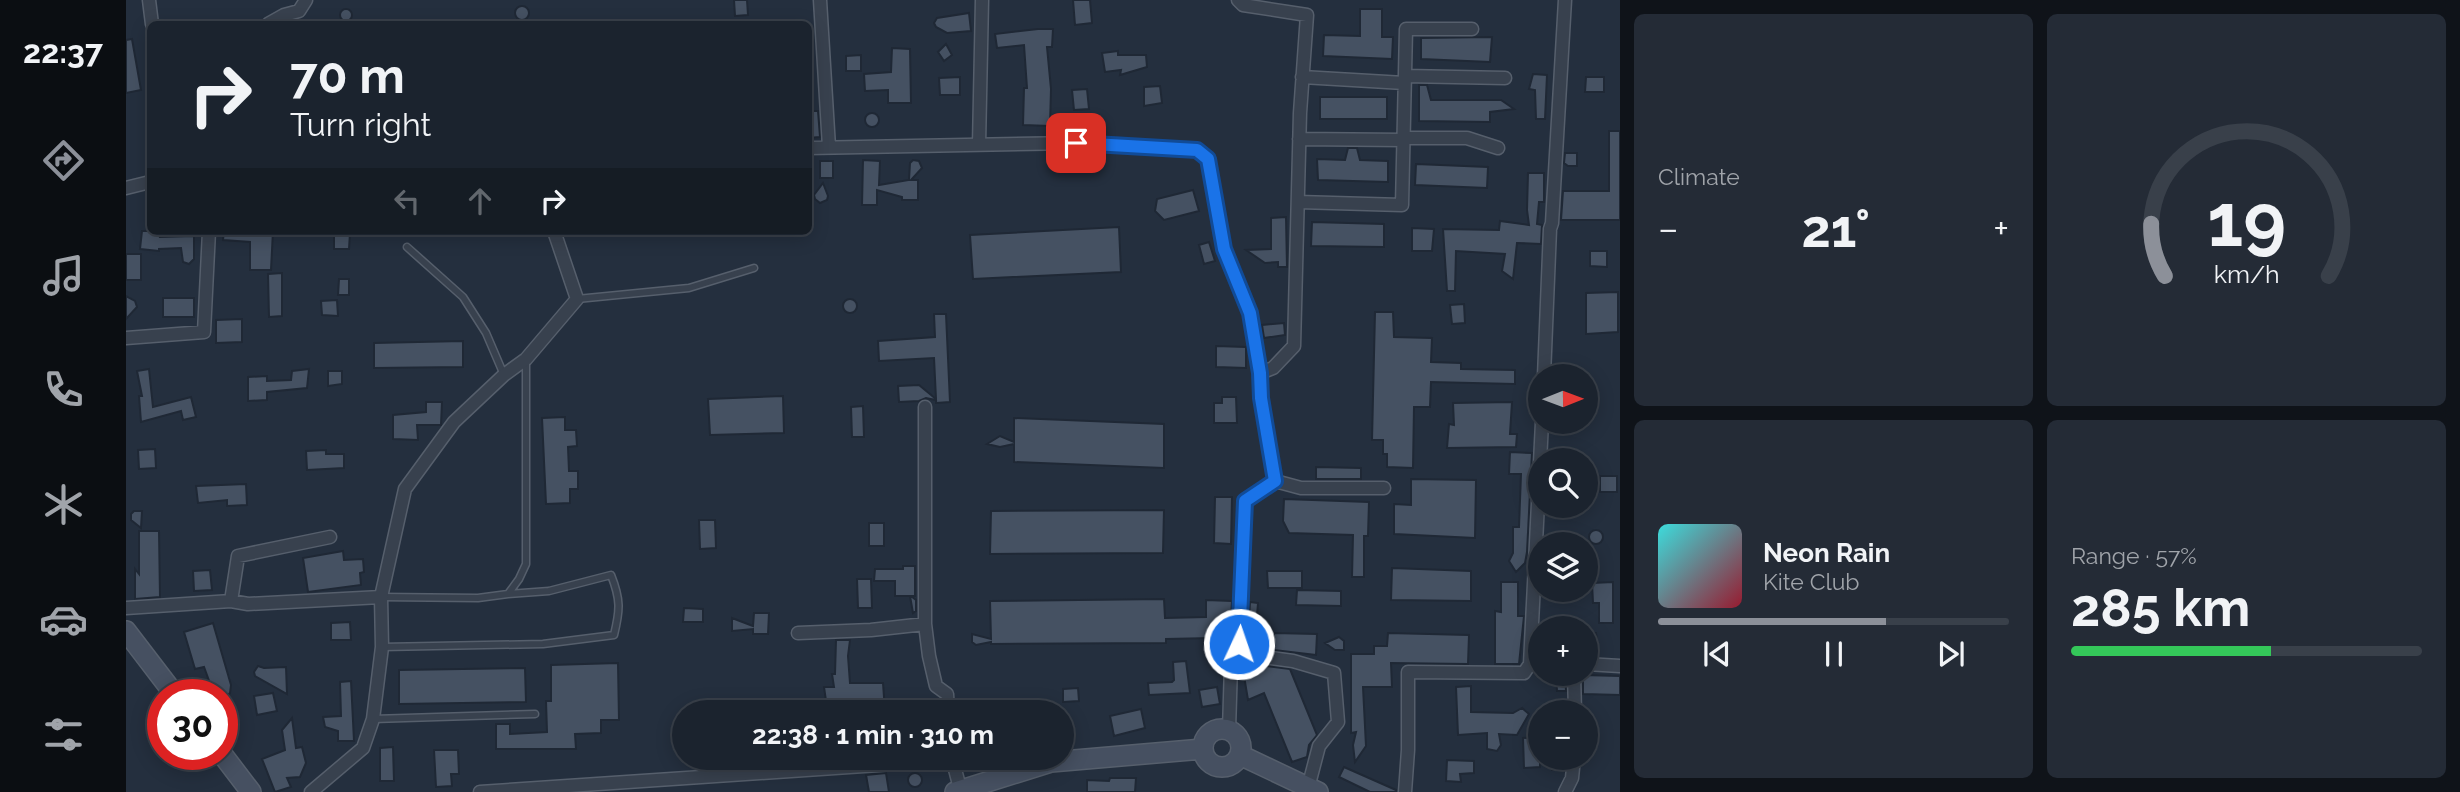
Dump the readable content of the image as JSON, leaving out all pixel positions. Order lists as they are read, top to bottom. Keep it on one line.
{"north":"right","page":{"tabs":"22:37","tile":["Climate",["Range · 57%","285 km"]],"turn":["70 m","Turn right"],"heat":["−","21°","+"],"map_buttons":["+","−"],"song":["Neon Rain","Kite Club"],"limit":"30","trip":"22:38 · 1 min · 310 m","gauge":["19","km/h"]}}
